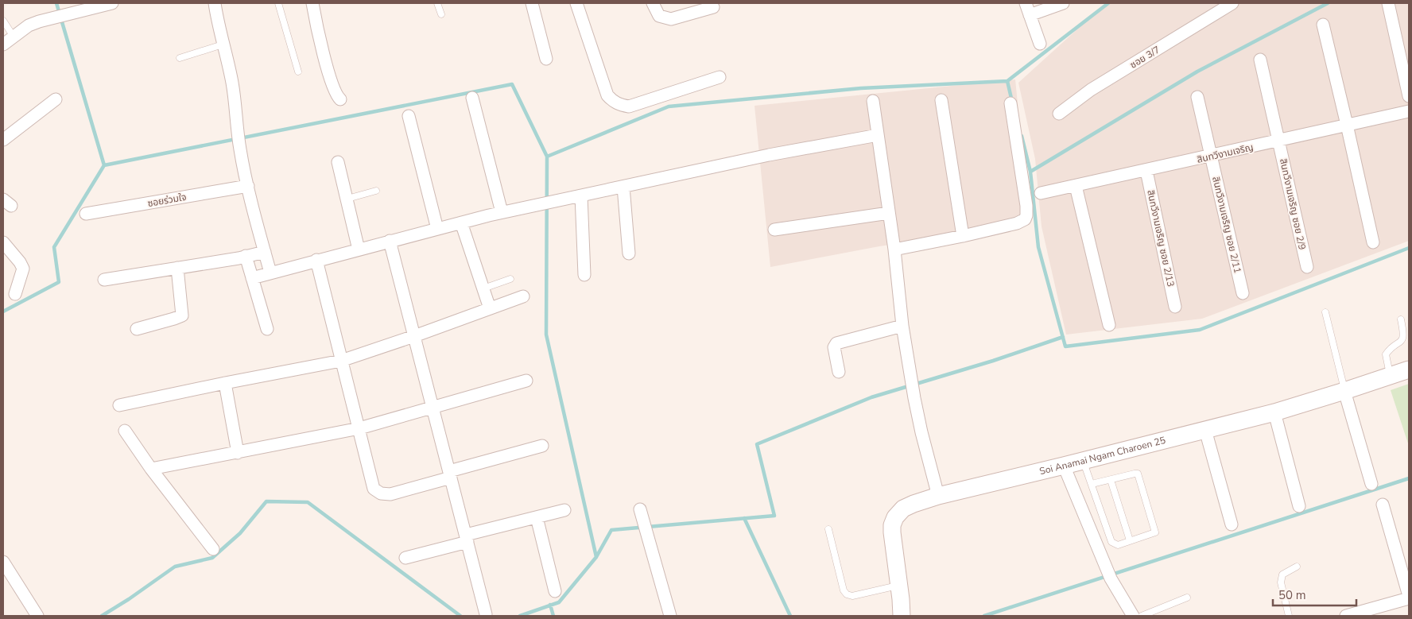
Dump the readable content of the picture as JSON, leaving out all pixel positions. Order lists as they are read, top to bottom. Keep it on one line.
{"streets":{"street":["ซอย 3/7","สินทวีงามเจริญ","ซอยร่วมใจ","สินทวีงามเจริญ ซอย 2/9","สินทวีงามเจริญ ซอย 2/11","สินทวีงามเจริญ ซอย 2/13","Soi Anamai Ngam Charoen 25"]},"crossings":[["สินทวีงามเจริญ","สินทวีงามเจริญ ซอย 2/9"],["สินทวีงามเจริญ","สินทวีงามเจริญ ซอย 2/11"],["สินทวีงามเจริญ","สินทวีงามเจริญ ซอย 2/13"]],"scale_bar":"50 m"}
